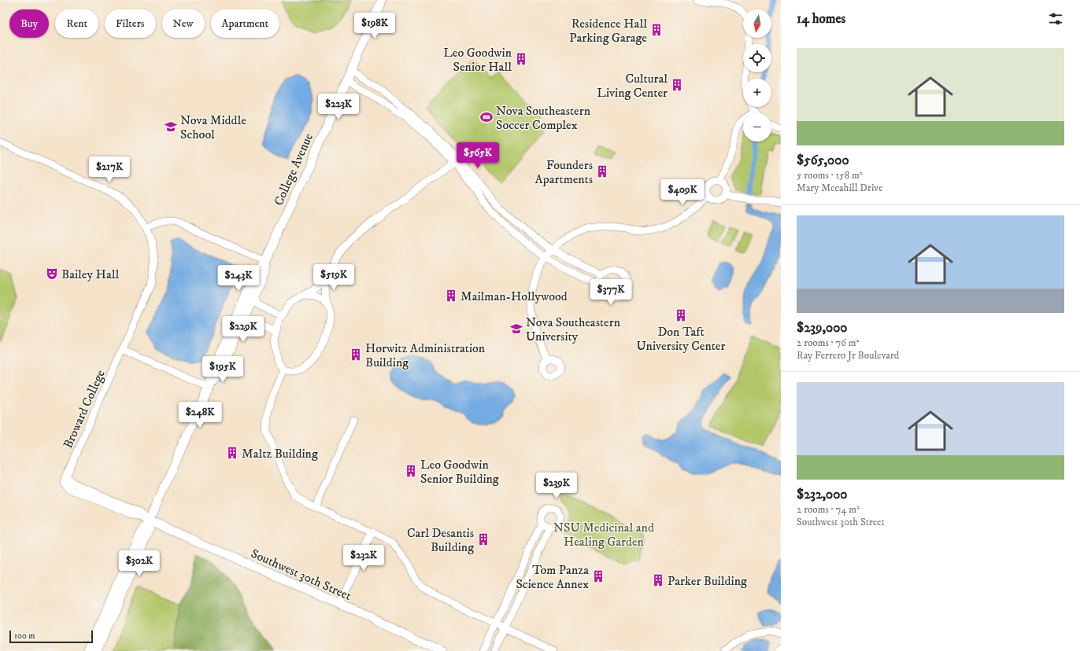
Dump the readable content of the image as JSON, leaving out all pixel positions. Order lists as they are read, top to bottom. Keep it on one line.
{"streets":{"street":["College Avenue","Broward College","Southwest 30th Street"]},"crossings":[["College Avenue","Broward College"],["College Avenue","Southwest 30th Street"],["Broward College","Southwest 30th Street"]],"parks":["NSU Medicinal and Healing Garden"],"places":{"building":["Residence Hall Parking Garage","Leo Goodwin Senior Hall","Cultural Living Center","Founders Apartments","Mailman-Hollywood","Don Taft University Center","Horwitz Administration Building","Maltz Building","Leo Goodwin Senior Building","Carl Desantis Building","Tom Panza Science Annex","Parker Building"],"sports":["Nova Southeastern Soccer Complex"],"school or university":["Nova Middle School","Nova Southeastern University"],"theatre":["Bailey Hall"]},"scale_bar":"100 m","north":"bottom","page":{"heading":"14 homes","map_buttons":["+","−"],"chip":["Buy","Rent","Filters","New","Apartment"],"price":["$198K","$223K","$565K","$217K","$409K","$519K","$243K","$377K","$229K","$195K","$248K","$239K","$232K","$302K"],"list":[{"name":"$565,000","note":"5 rooms · 158 m² · Mary Mccahill Drive"},{"name":"$239,000","note":"2 rooms · 76 m² · Ray Ferrero Jr Boulevard"},{"name":"$232,000","note":"2 rooms · 74 m² · Southwest 30th Street"}],"scale":"100 m"}}
